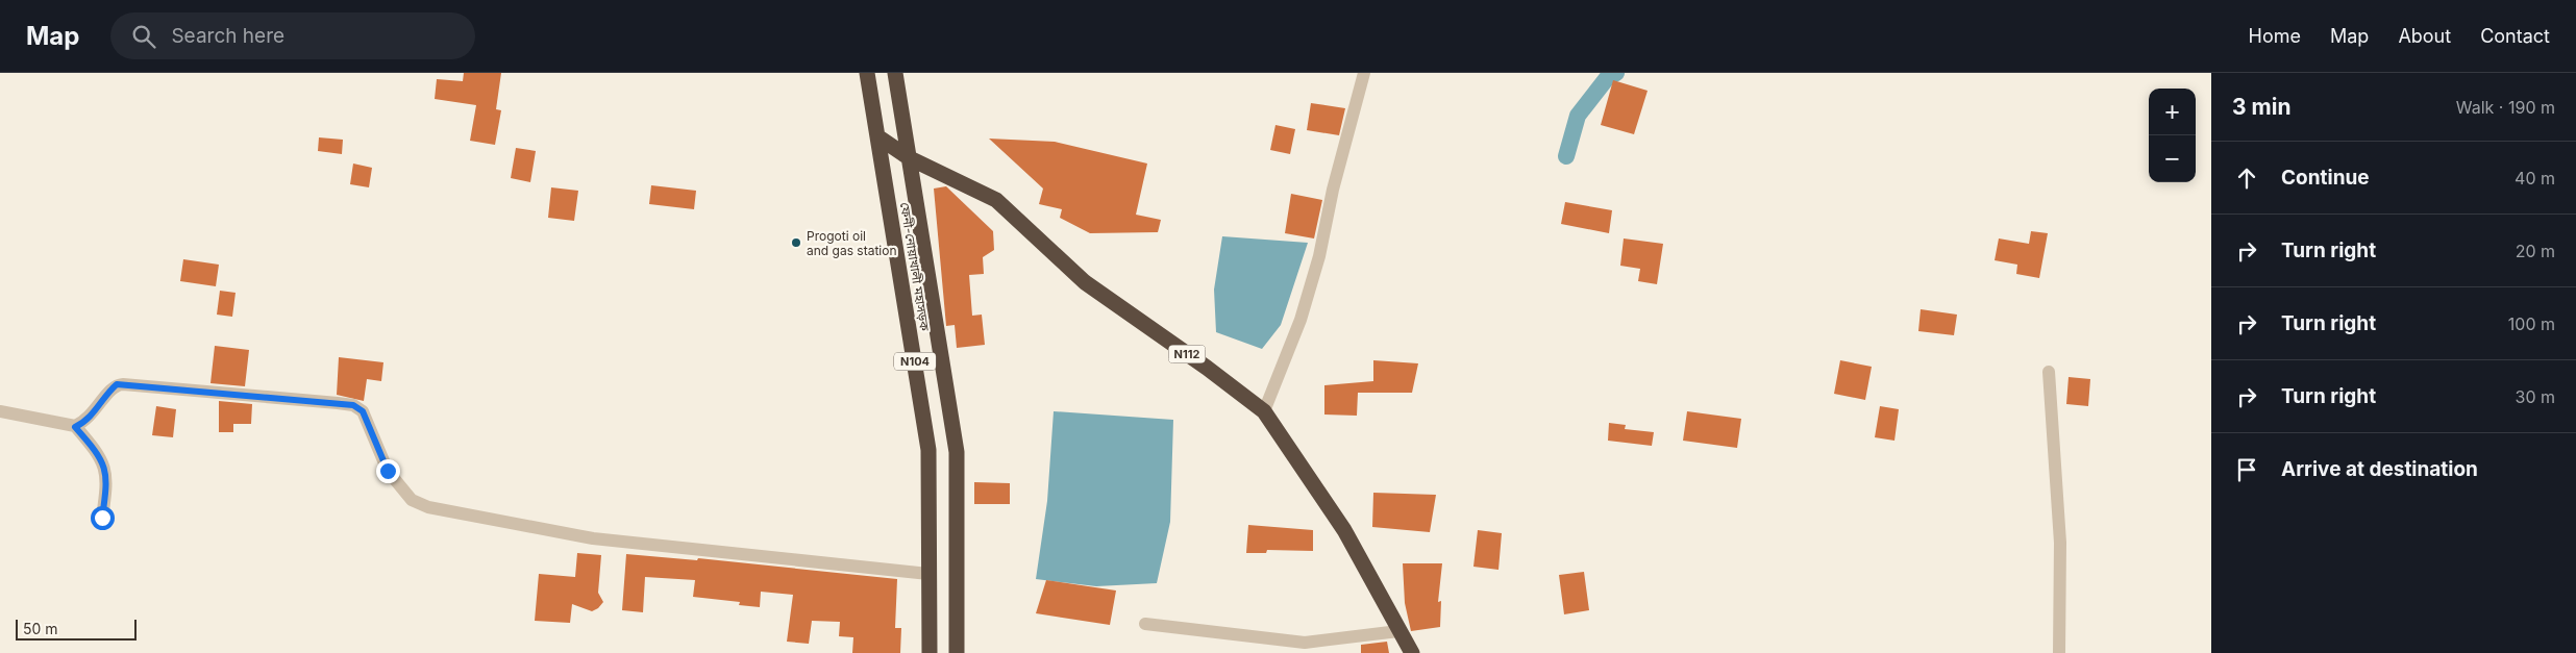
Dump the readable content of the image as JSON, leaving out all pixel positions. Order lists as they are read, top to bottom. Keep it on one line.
{"streets":{"highway":["ফেনী-নোয়াখালী মহাসড়ক","N112","N104"]},"crossings":[["ফেনী-নোয়াখালী মহাসড়ক","N112"]],"places":["Progoti oil and gas station"],"scale_bar":"50 m","page":{"header":"Map","search":"Search here","nav":["Home","Map","About","Contact"],"heading":["3 min","Walk · 190 m"],"map_buttons":["+","−"],"list":[["Continue","40 m"],["Turn right","20 m"],["Turn right","100 m"],["Turn right","30 m"],"Arrive at destination"],"scale":"50 m"}}
